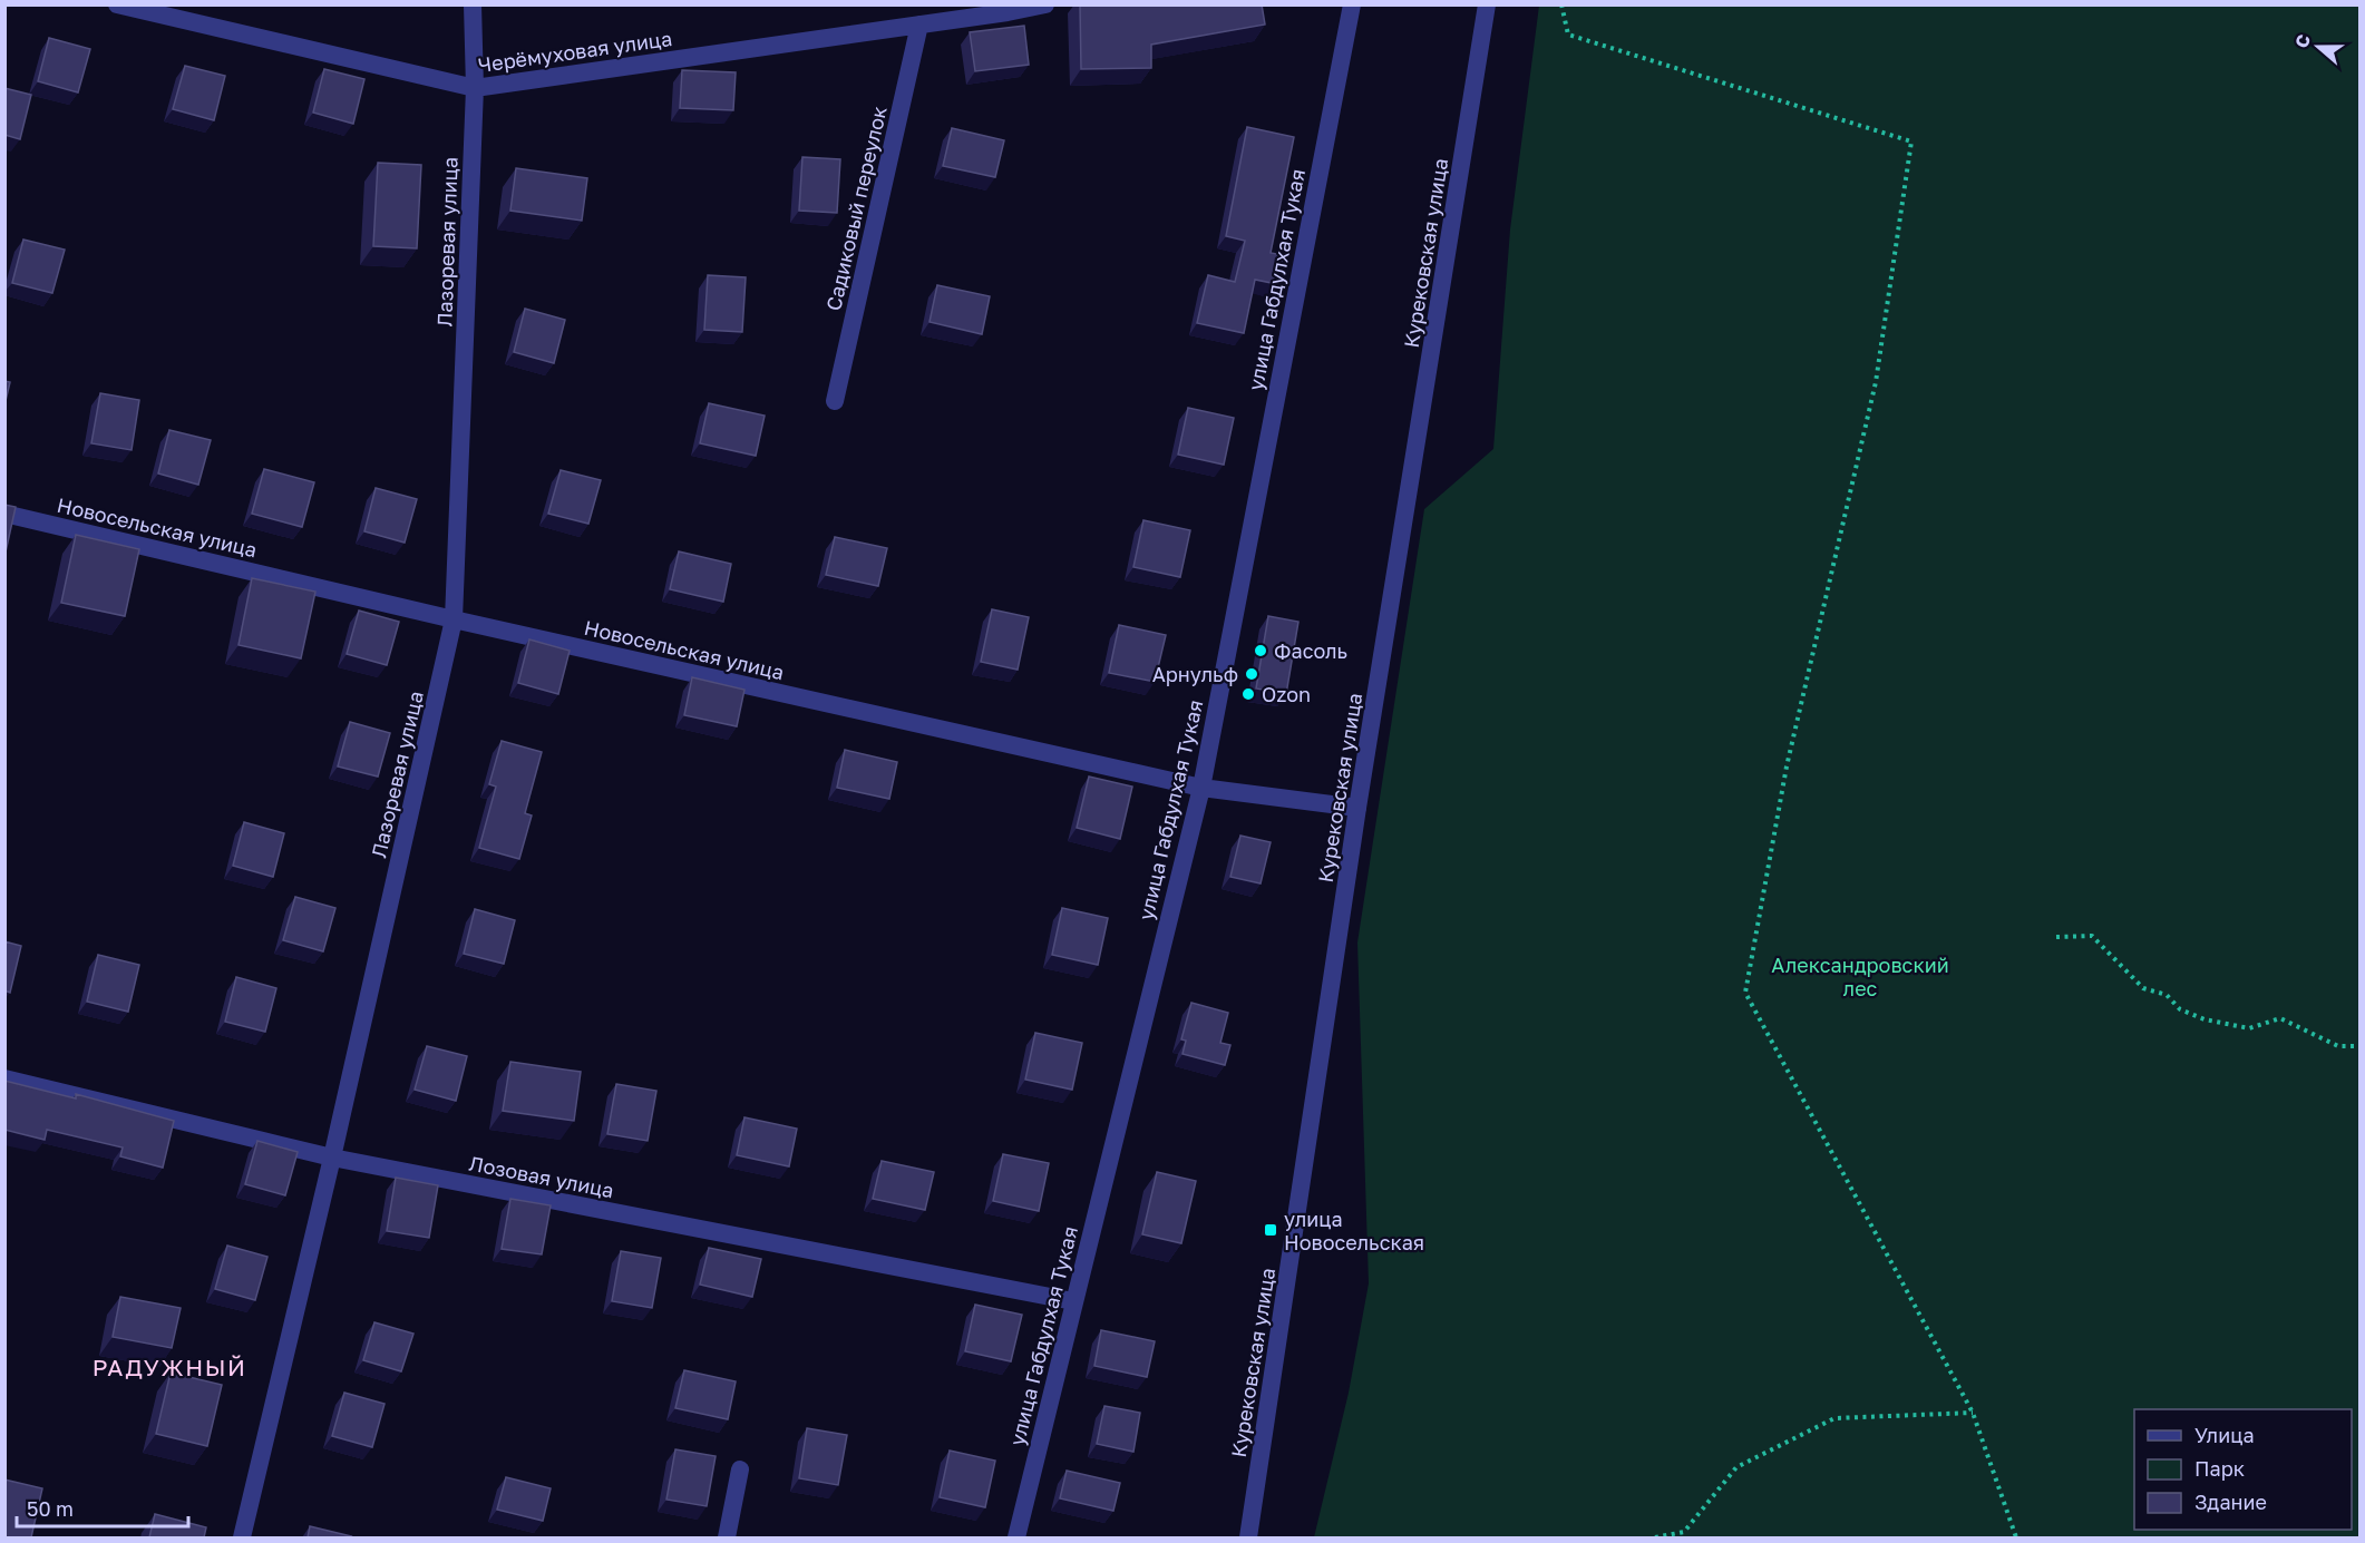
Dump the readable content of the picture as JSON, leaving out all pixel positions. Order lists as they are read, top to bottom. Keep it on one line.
{"streets":{"street":["Черёмуховая улица","Садиковый переулок","Лазоревая улица","Курековская улица","улица Габдулхая Тукая","Новосельская улица","Лозовая улица"]},"crossings":[["Черёмуховая улица","Садиковый переулок"],["Черёмуховая улица","Лазоревая улица"],["Лазоревая улица","Новосельская улица"],["Лазоревая улица","Лозовая улица"],["Курековская улица","Новосельская улица"],["улица Габдулхая Тукая","Новосельская улица"],["улица Габдулхая Тукая","Лозовая улица"]],"districts":["РАДУЖНЫЙ"],"parks":["Александровский лес"],"places":{"other":["Фасоль","Арнульф","Ozon"],"transit":["улица Новосельская"]},"legend":["Улица","Парк","Здание"],"scale_bar":"50 m","north":"left"}
